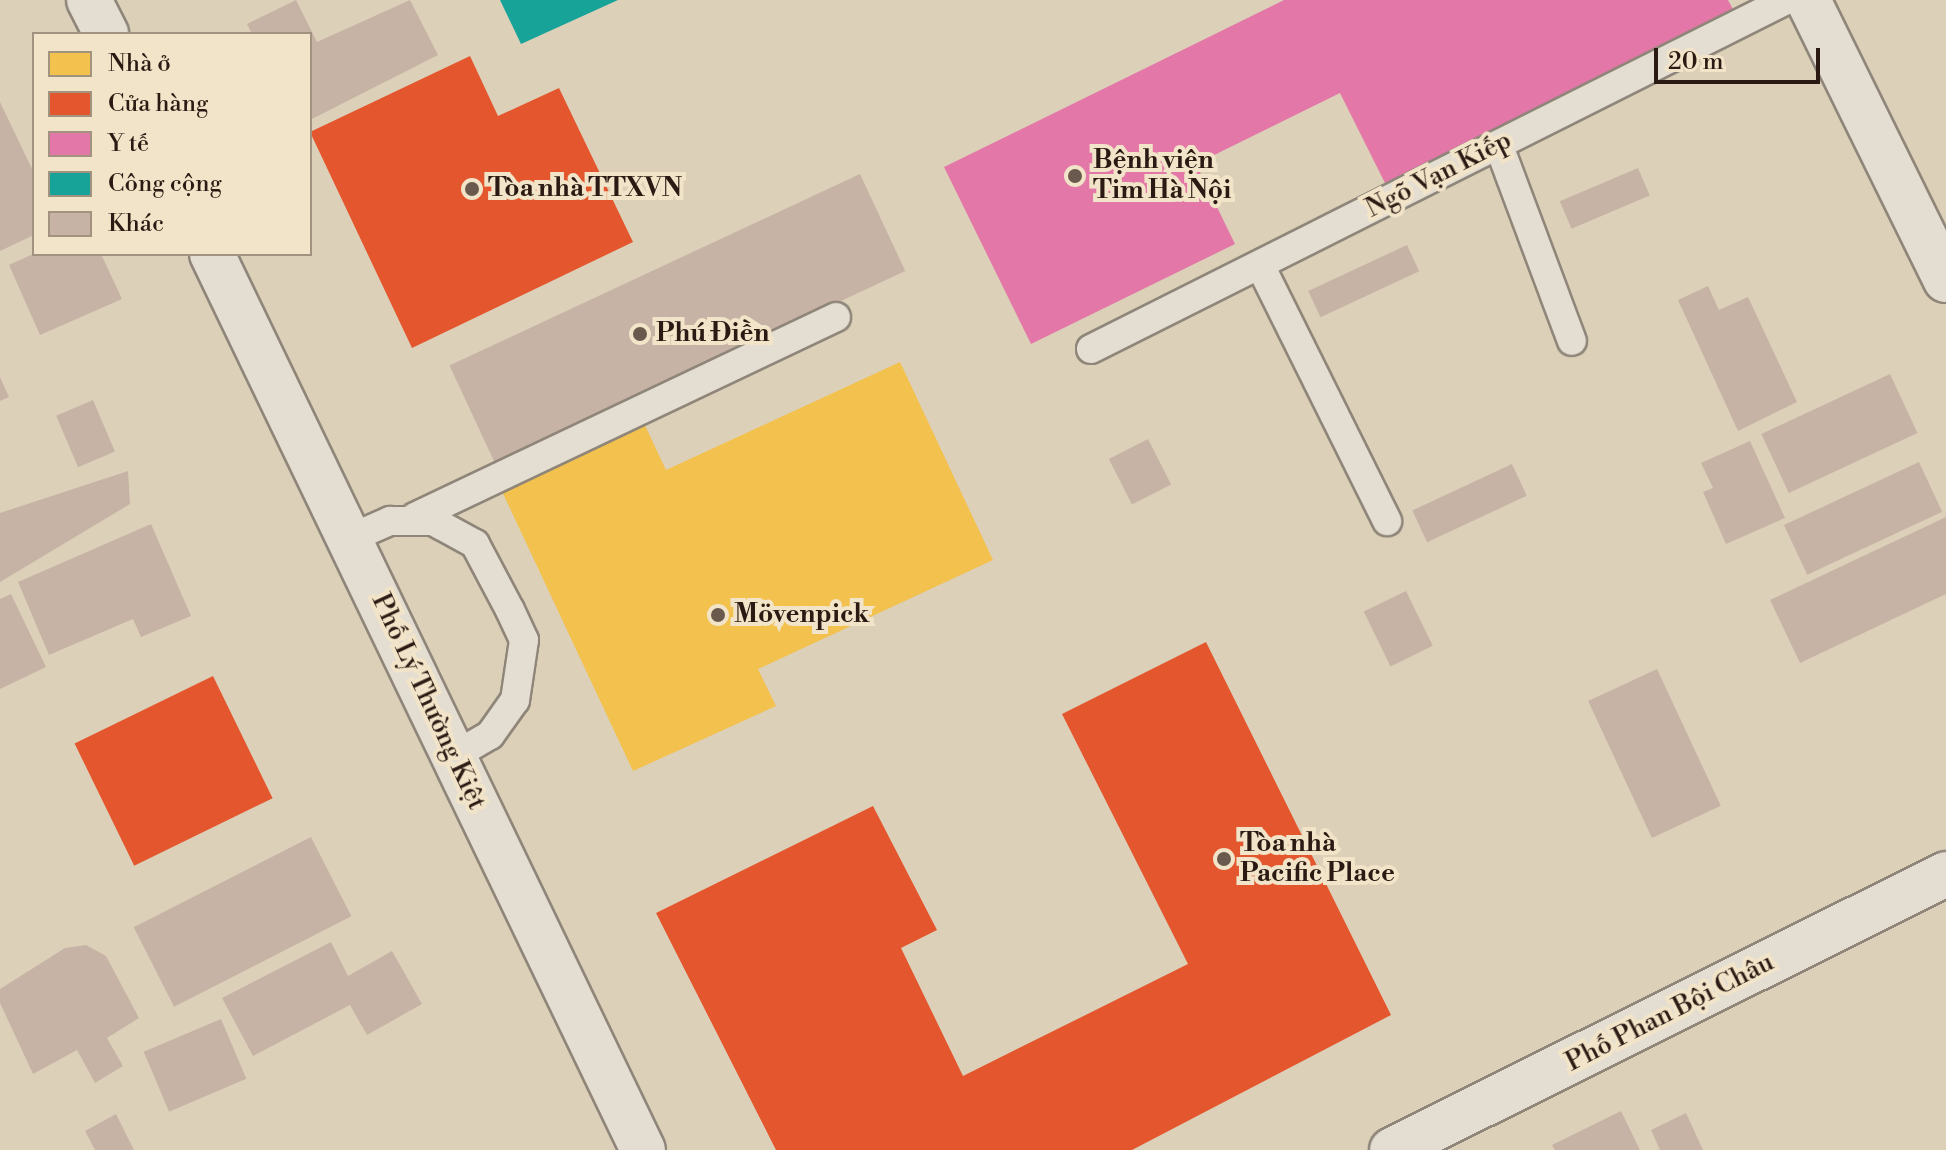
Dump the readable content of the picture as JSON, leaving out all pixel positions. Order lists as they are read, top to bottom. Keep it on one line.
{"streets":{"street":["Phố Lý Thường Kiệt","Phố Phan Bội Châu"],"lane":["Ngõ Vạn Kiếp"]},"places":["Bệnh viện Tim Hà Nội","Tòa nhà TTXVN","Phú Điền","Mövenpick","Tòa nhà Pacific Place"],"legend":["Nhà ở","Cửa hàng","Y tế","Công cộng","Khác"],"scale_bar":"20 m"}
